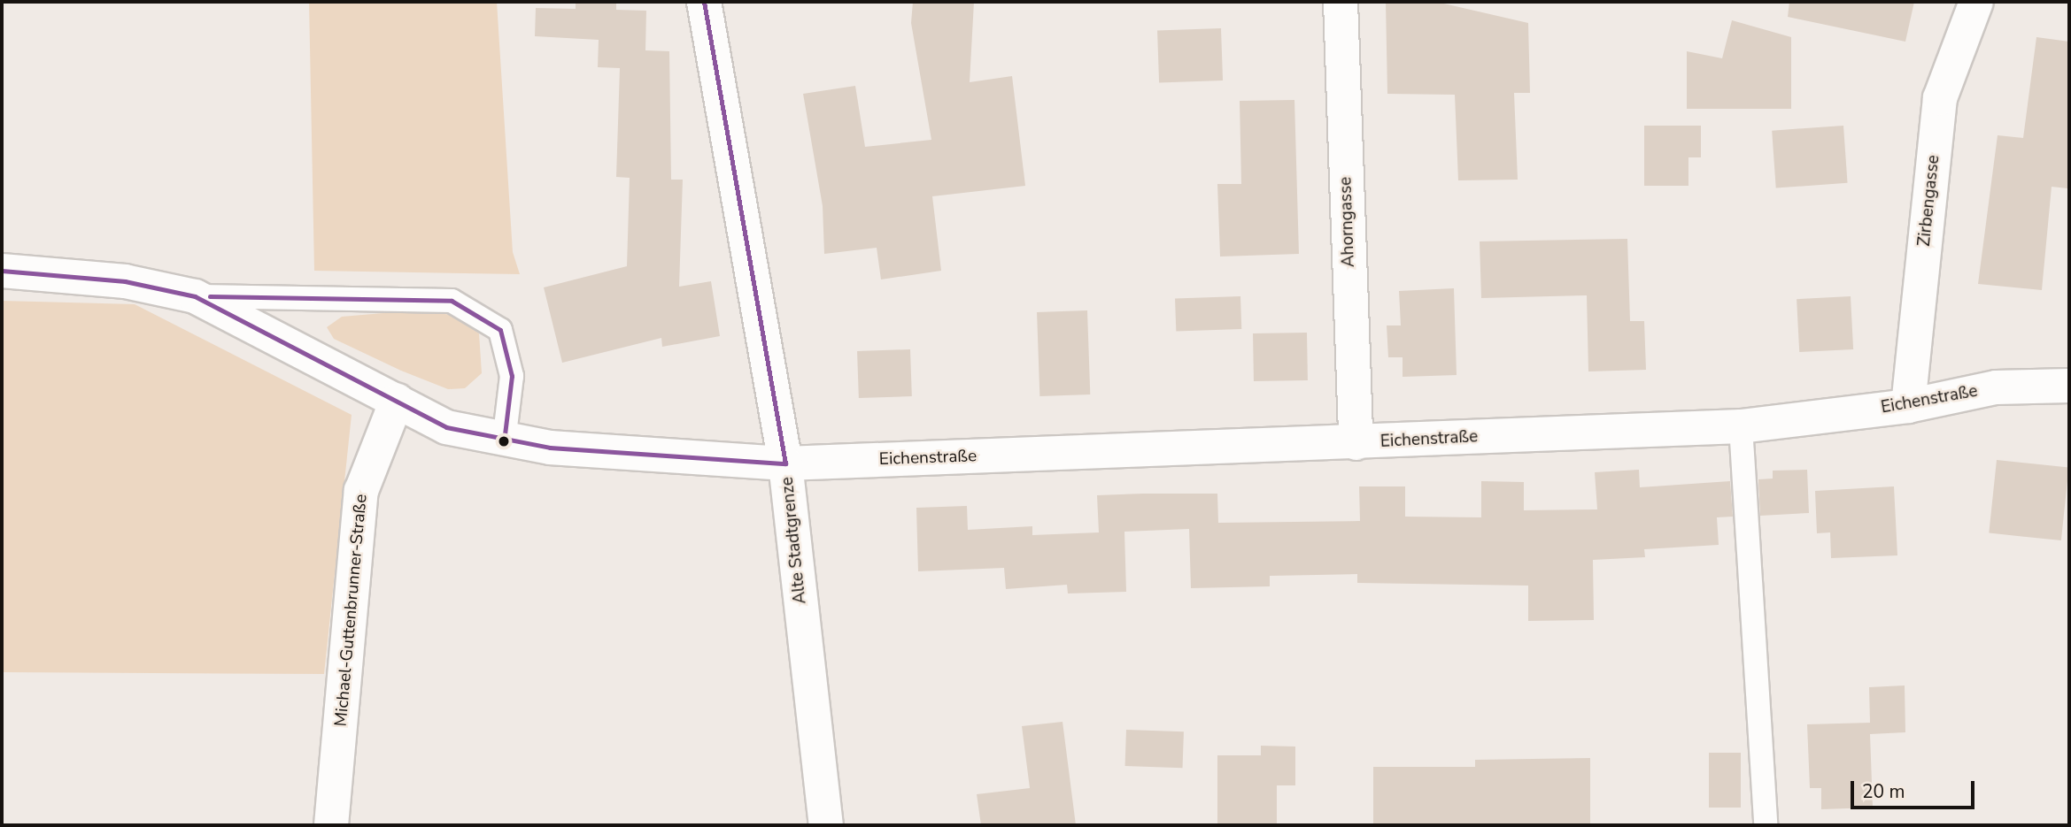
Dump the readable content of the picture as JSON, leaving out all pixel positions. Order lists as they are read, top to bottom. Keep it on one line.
{"streets":{"street":["Zirbengasse","Ahorngasse","Eichenstraße","Alte Stadtgrenze","Michael-Guttenbrunner-Straße"]},"crossings":[["Zirbengasse","Eichenstraße"],["Ahorngasse","Eichenstraße"],["Eichenstraße","Alte Stadtgrenze"],["Eichenstraße","Michael-Guttenbrunner-Straße"]],"scale_bar":"20 m"}
